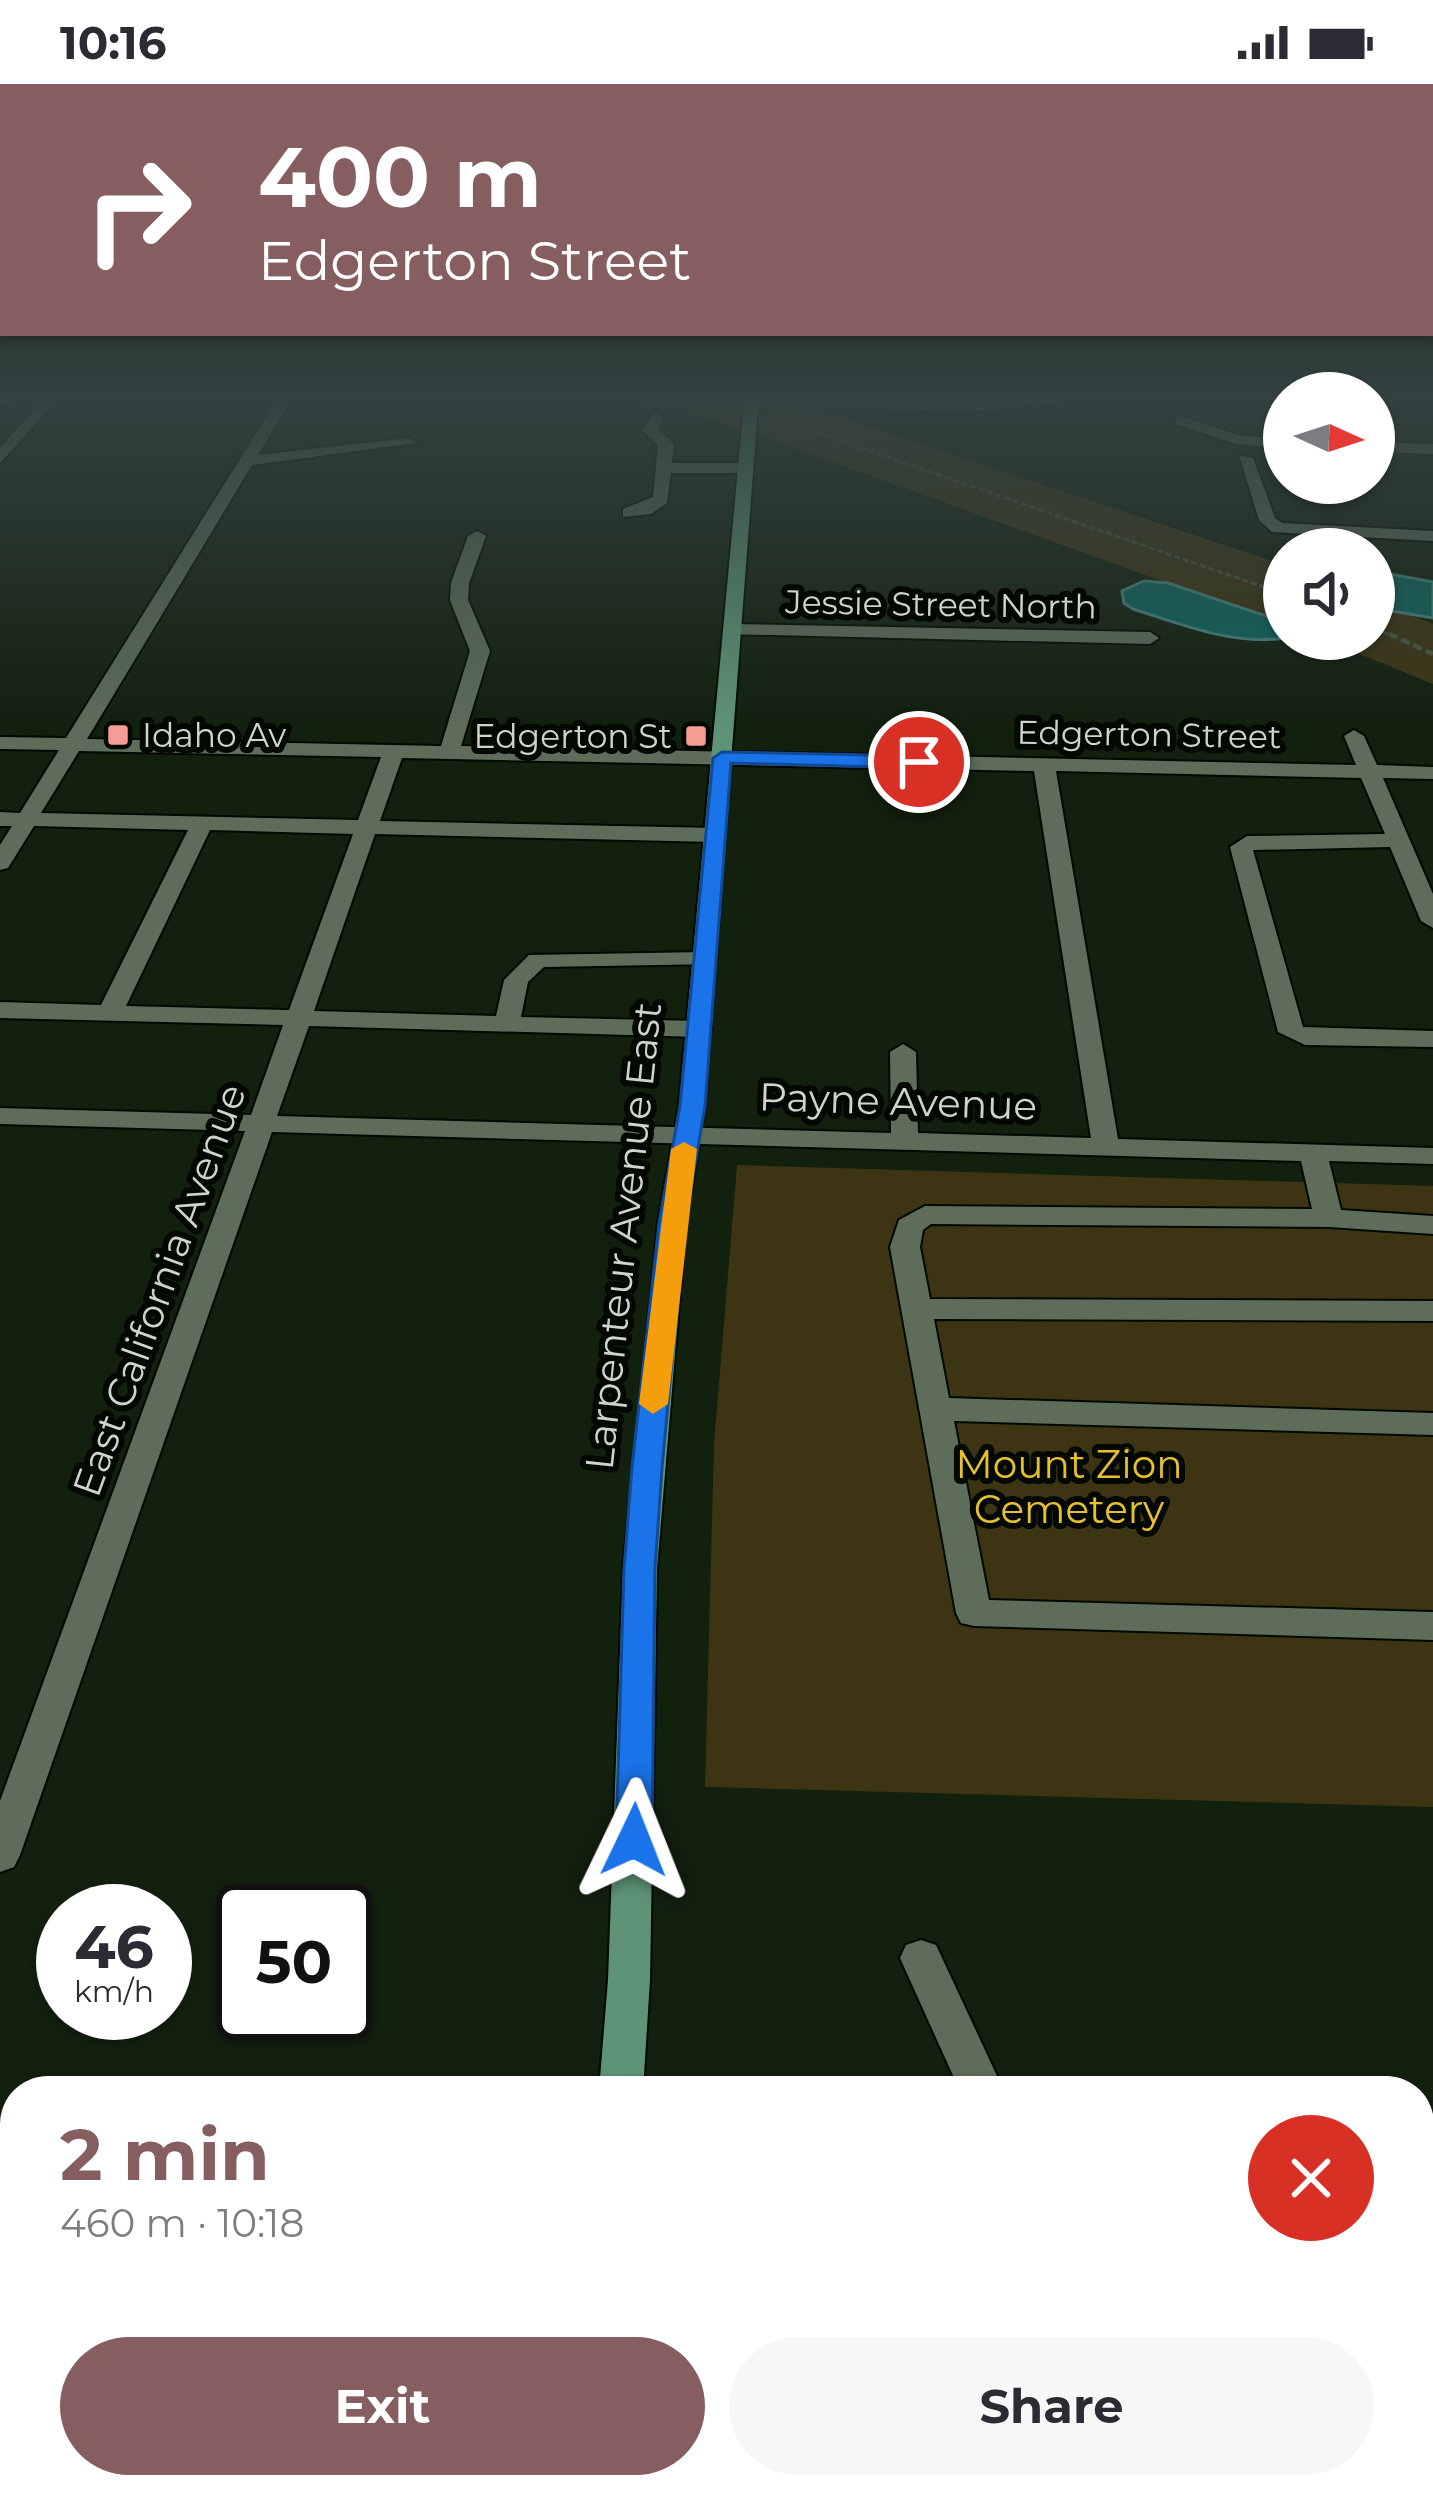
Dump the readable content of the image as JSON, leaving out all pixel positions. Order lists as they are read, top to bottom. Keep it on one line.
{"streets":{"main road":["Larpenteur Avenue East"],"street":["Jessie Street North","Edgerton Street","Payne Avenue","East California Avenue"]},"crossings":[["Jessie Street North","Larpenteur Avenue East"],["Edgerton Street","Larpenteur Avenue East"],["Edgerton Street","East California Avenue"],["Payne Avenue","Larpenteur Avenue East"],["Payne Avenue","East California Avenue"]],"parks":["Mount Zion Cemetery"],"places":{"transit":["Idaho Av","Edgerton St"]},"north":"right","page":{"status":"10:16","turn":["400 m","Edgerton Street"],"speed":"46 km/h","limit":"50","heading":["2 min","460 m · 10:18"],"buttons":["Exit","Share"]}}
